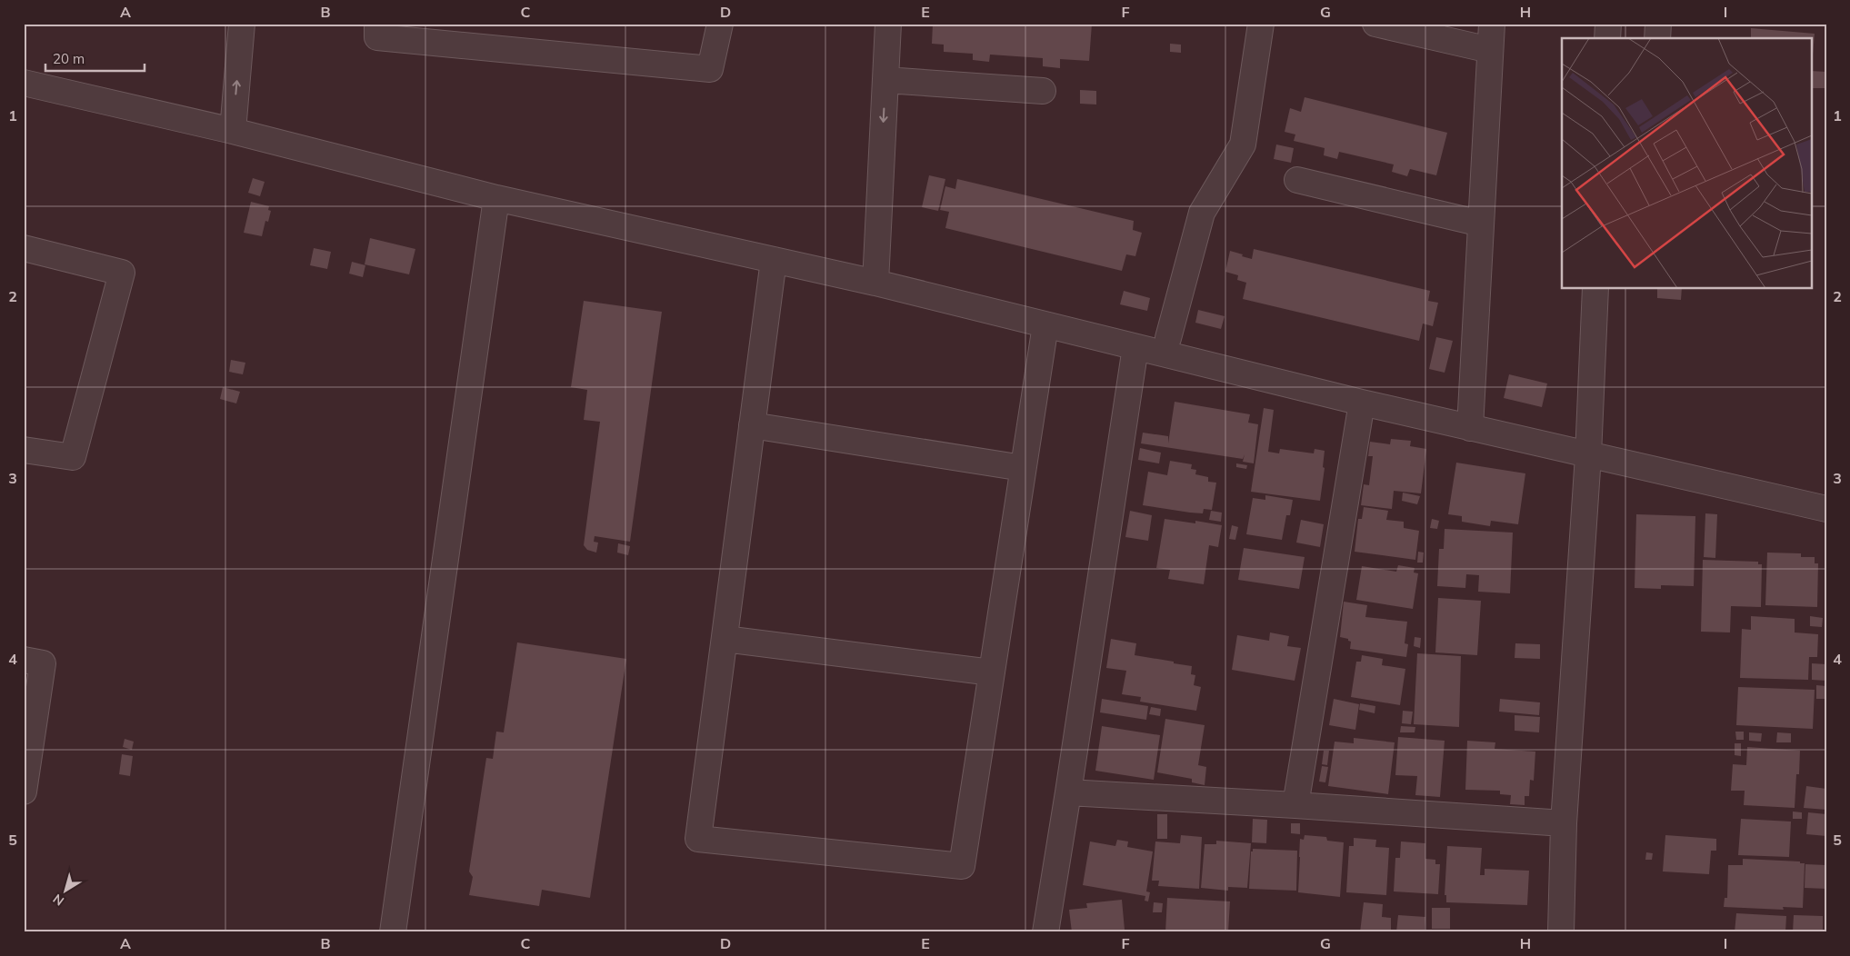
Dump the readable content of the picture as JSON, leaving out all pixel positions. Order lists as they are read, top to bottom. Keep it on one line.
{"scale_bar":"20 m","north":"bottom left","grid":{"columns":["A","B","C","D","E","F","G","H","I"],"rows":["1","2","3","4","5"]}}
